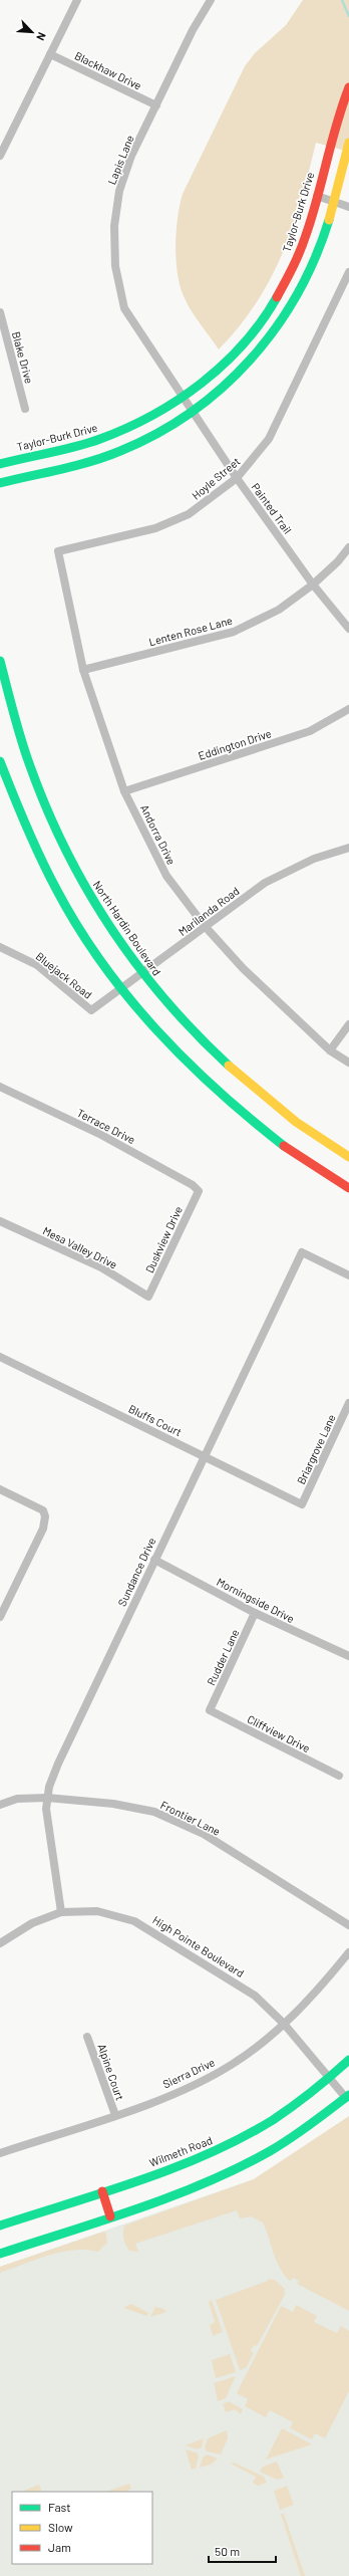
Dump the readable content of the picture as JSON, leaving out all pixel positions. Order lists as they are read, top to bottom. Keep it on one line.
{"streets":{"main road":["Taylor-Burk Drive","North Hardin Boulevard","Wilmeth Road"],"street":["Blackhaw Drive","Lapis Lane","Blake Drive","Hoyle Street","Painted Trail","Lenten Rose Lane","Eddington Drive","Andorra Drive","Marilanda Road","Bluejack Road","Terrace Drive","Duskview Drive","Mesa Valley Drive","Bluffs Court","Briargrove Lane","Sundance Drive","Morningside Drive","Rudder Lane","Cliffview Drive","Frontier Lane","High Pointe Boulevard","Alpine Court","Sierra Drive"]},"crossings":[["Blackhaw Drive","Lapis Lane"],["Lapis Lane","Taylor-Burk Drive"],["Lapis Lane","Painted Trail"],["Taylor-Burk Drive","Painted Trail"],["Hoyle Street","Painted Trail"],["Hoyle Street","Andorra Drive"],["Painted Trail","Lenten Rose Lane"],["Lenten Rose Lane","Andorra Drive"],["Eddington Drive","Andorra Drive"],["Andorra Drive","Marilanda Road"],["Marilanda Road","North Hardin Boulevard"],["Marilanda Road","Bluejack Road"],["Terrace Drive","Duskview Drive"],["Duskview Drive","Mesa Valley Drive"],["Bluffs Court","Briargrove Lane"],["Bluffs Court","Sundance Drive"],["Sundance Drive","Morningside Drive"],["Sundance Drive","Frontier Lane"],["Sundance Drive","High Pointe Boulevard"],["Morningside Drive","Rudder Lane"],["Rudder Lane","Cliffview Drive"],["High Pointe Boulevard","Sierra Drive"],["High Pointe Boulevard","Wilmeth Road"],["Alpine Court","Sierra Drive"]],"legend":["Fast","Slow","Jam"],"scale_bar":"50 m","north":"bottom right"}
